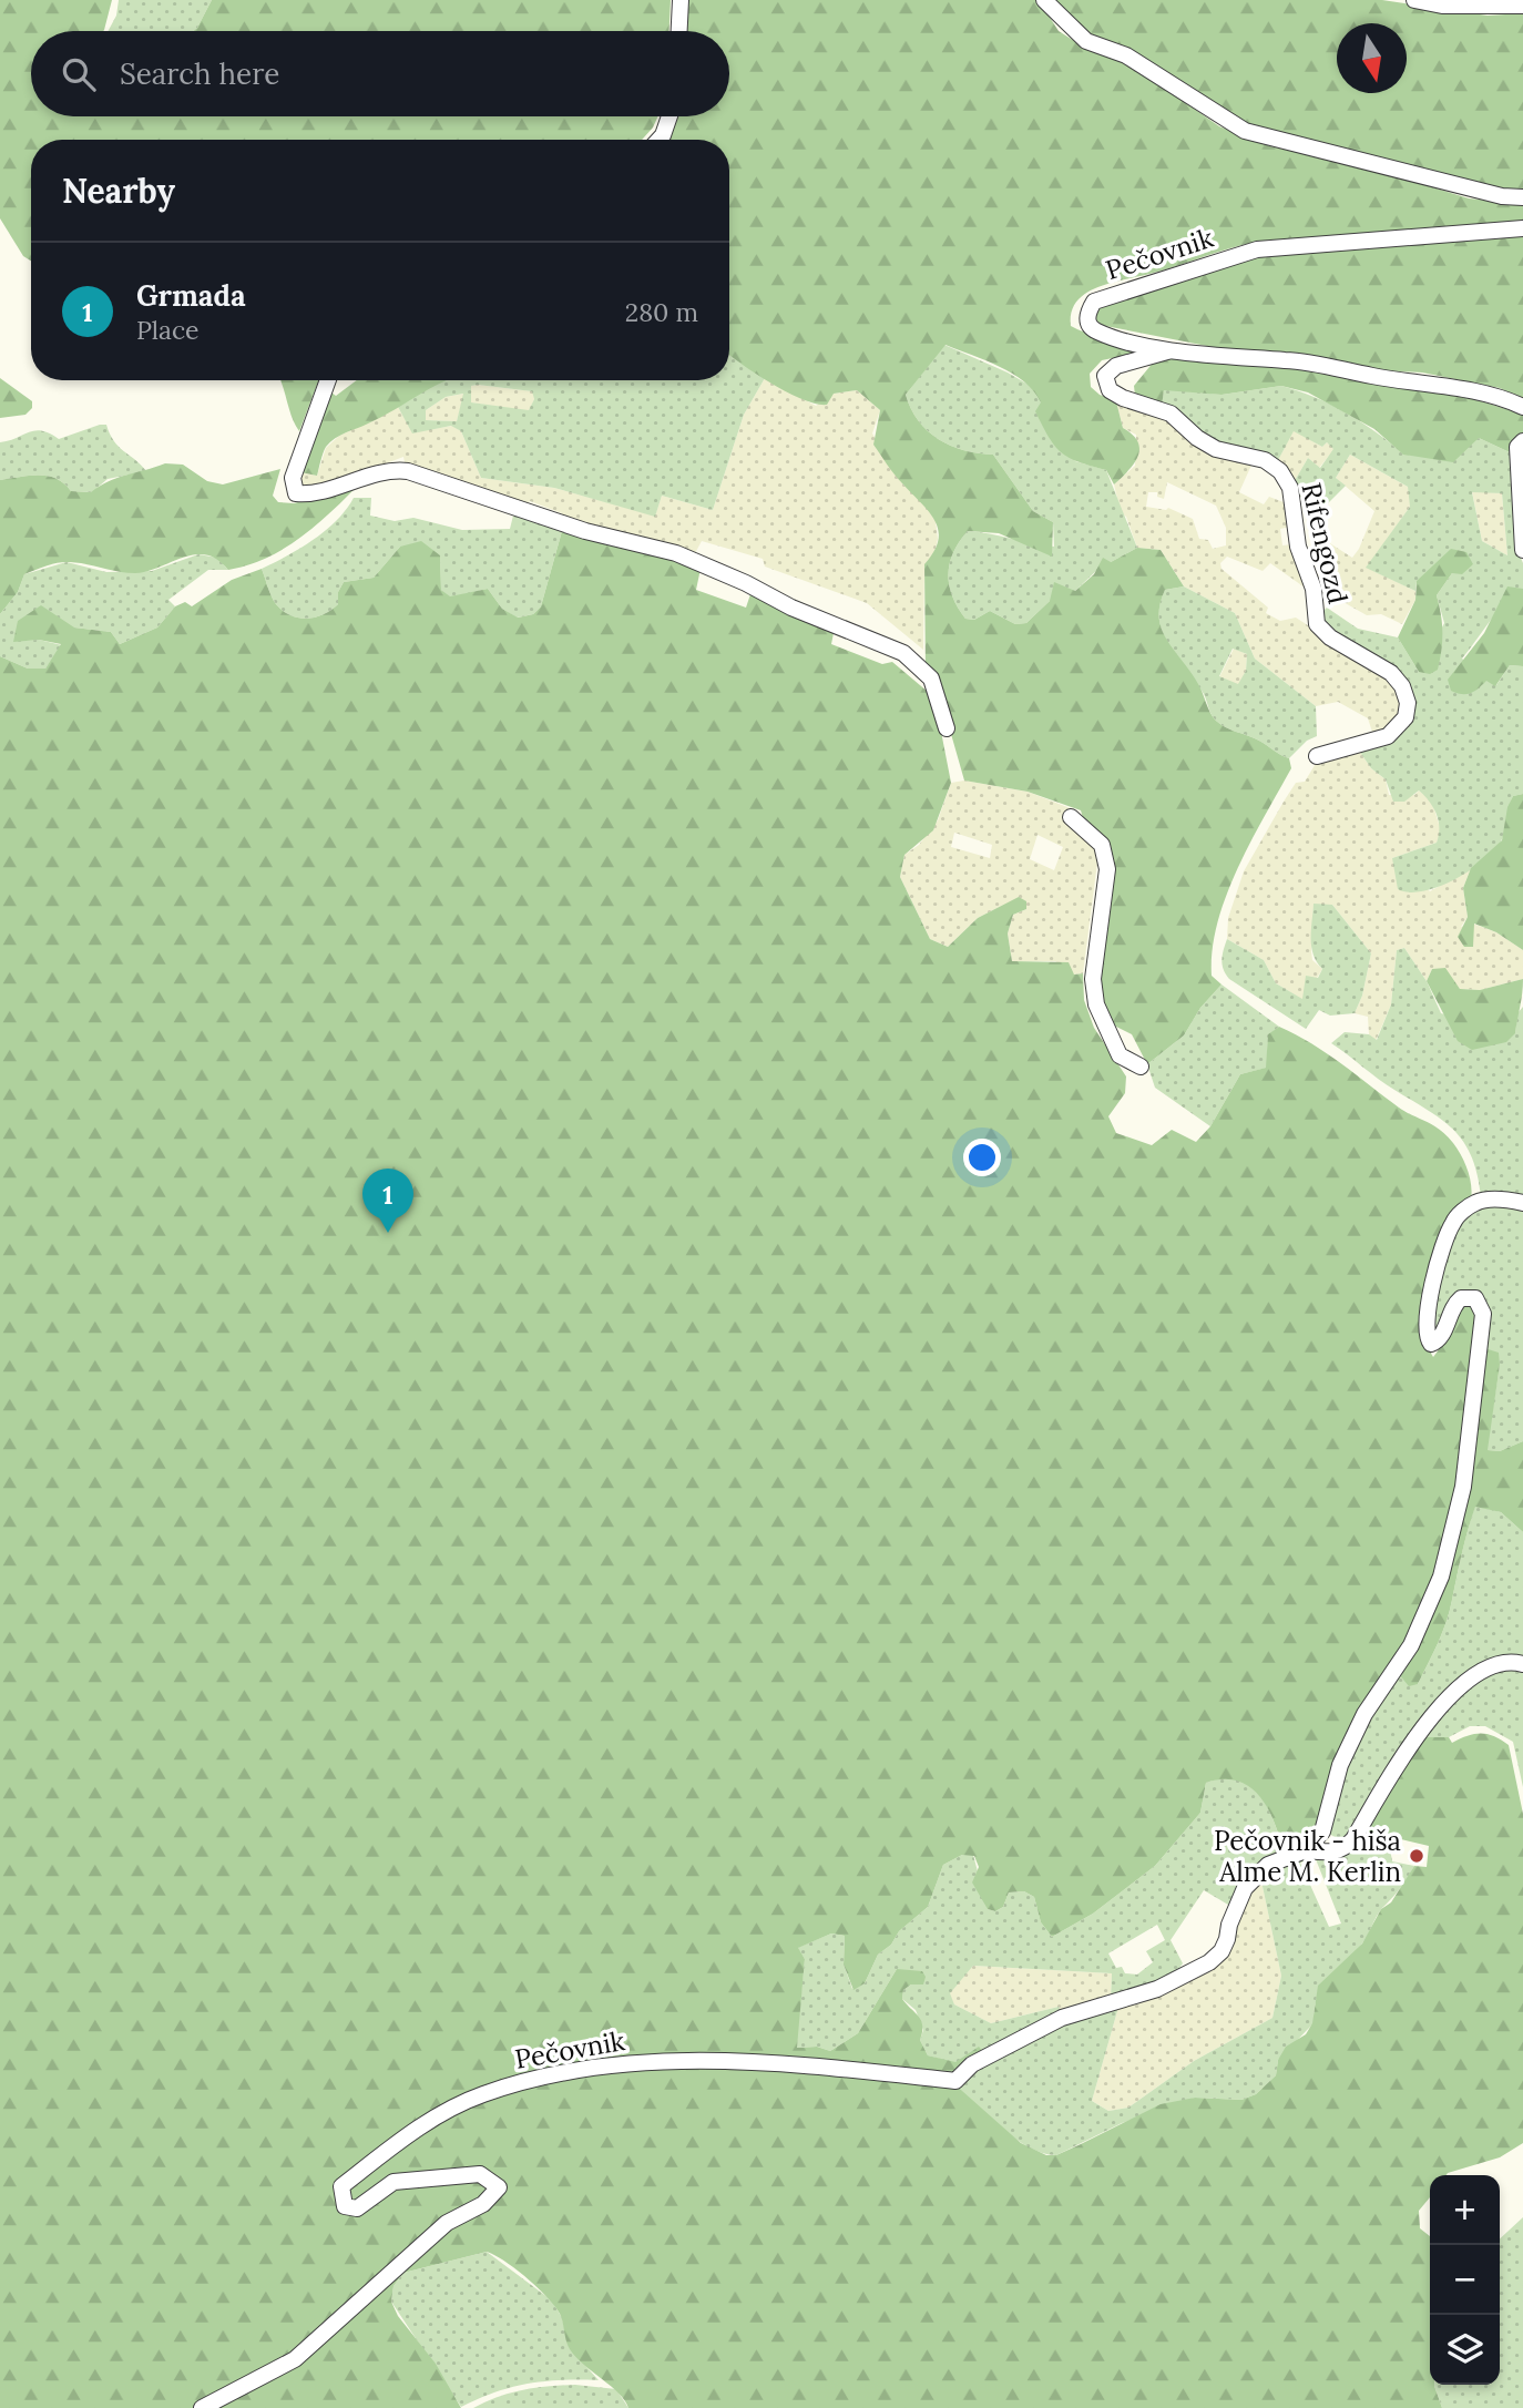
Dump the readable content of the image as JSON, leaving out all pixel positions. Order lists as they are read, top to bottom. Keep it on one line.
{"streets":{"street":["Pečovnik","Rifengozd"]},"crossings":[["Pečovnik","Rifengozd"]],"places":["Pečovnik - hiša Alme M. Kerlin"],"north":"bottom","page":{"search":"Search here","heading":"Nearby","list":[{"mark":"1","name":"Grmada","note":"Place","value":"280 m"}],"pins":"1","map_buttons":["+","−"]}}
